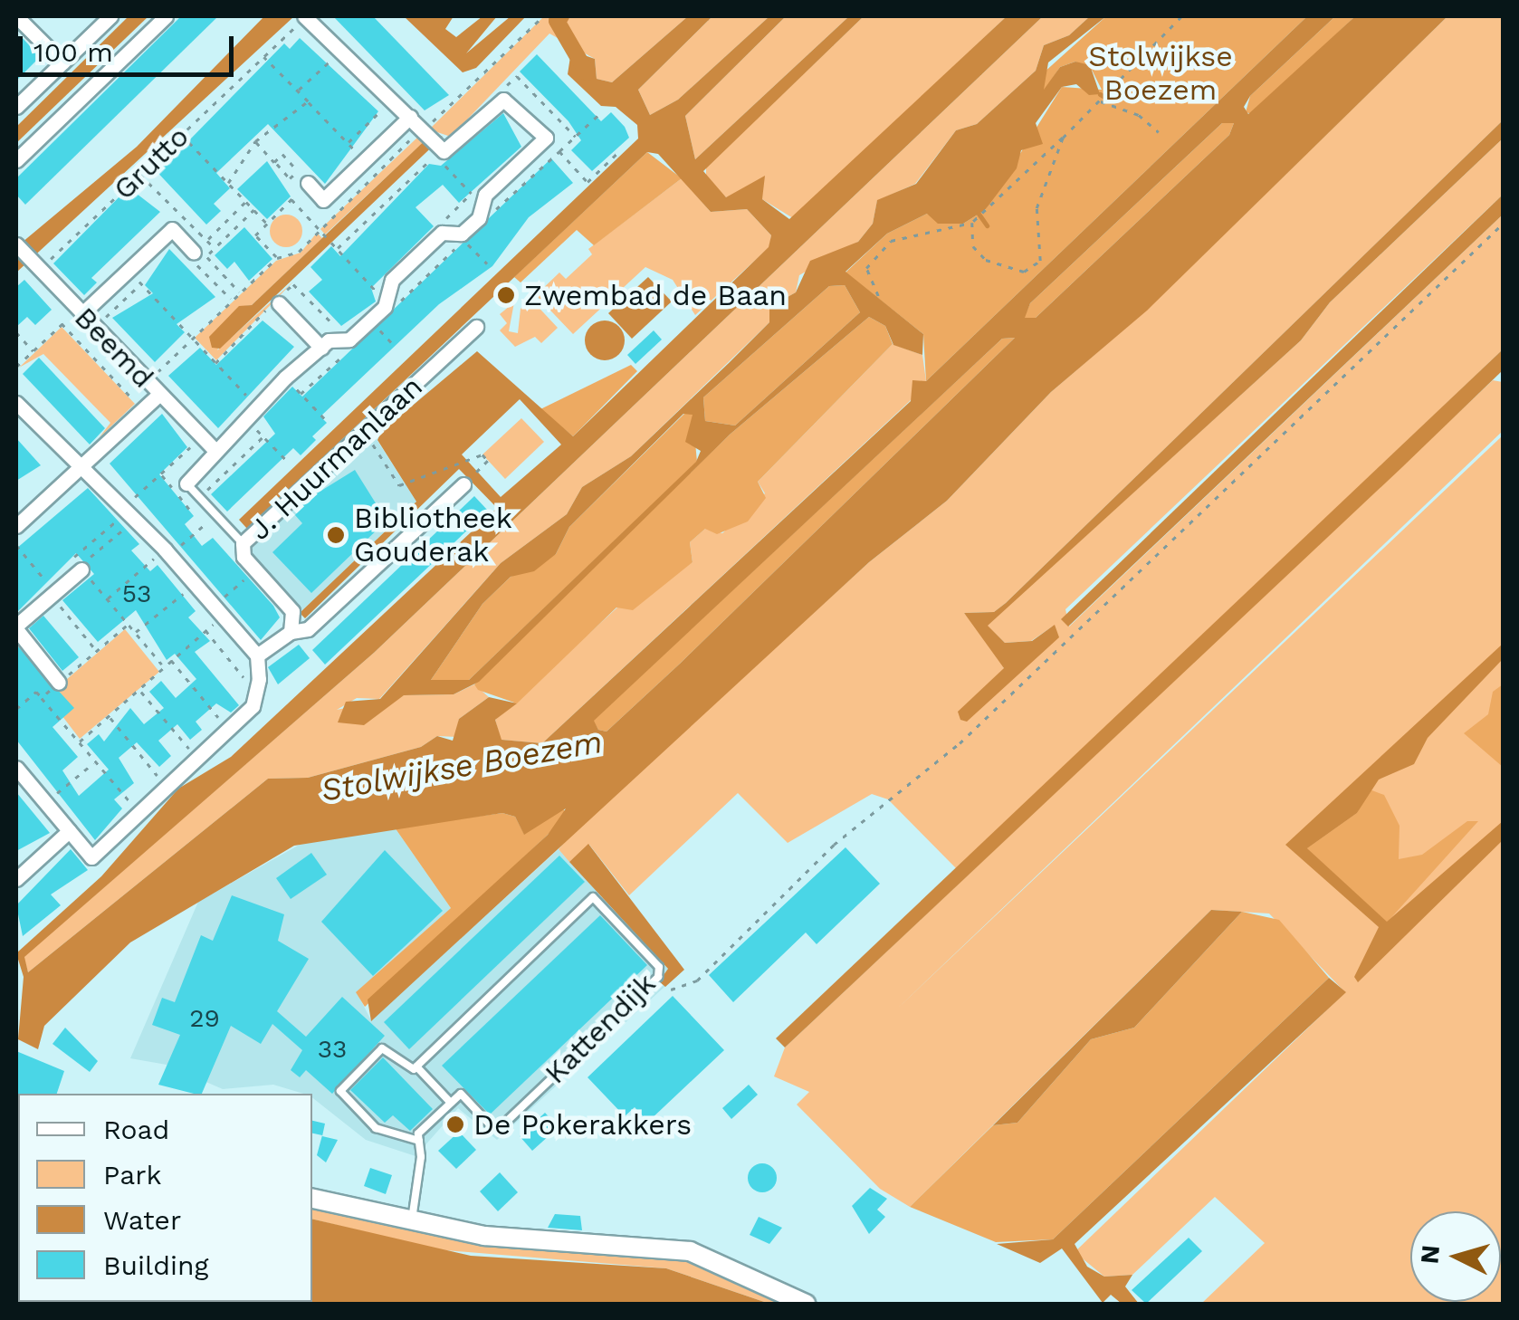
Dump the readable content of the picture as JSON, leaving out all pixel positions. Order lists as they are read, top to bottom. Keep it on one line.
{"streets":{"street":["Beemd","J. Huurmanlaan"],"lane":["Kattendijk"],"path":["Grutto"]},"crossings":[["Grutto","Beemd"]],"water":["Stolwijkse Boezem"],"parks":["Stolwijkse Boezem"],"places":["Zwembad de Baan","Bibliotheek Gouderak","De Pokerakkers"],"house_numbers":["53","29","33"],"legend":["Road","Park","Water","Building"],"scale_bar":"100 m","north":"left"}
